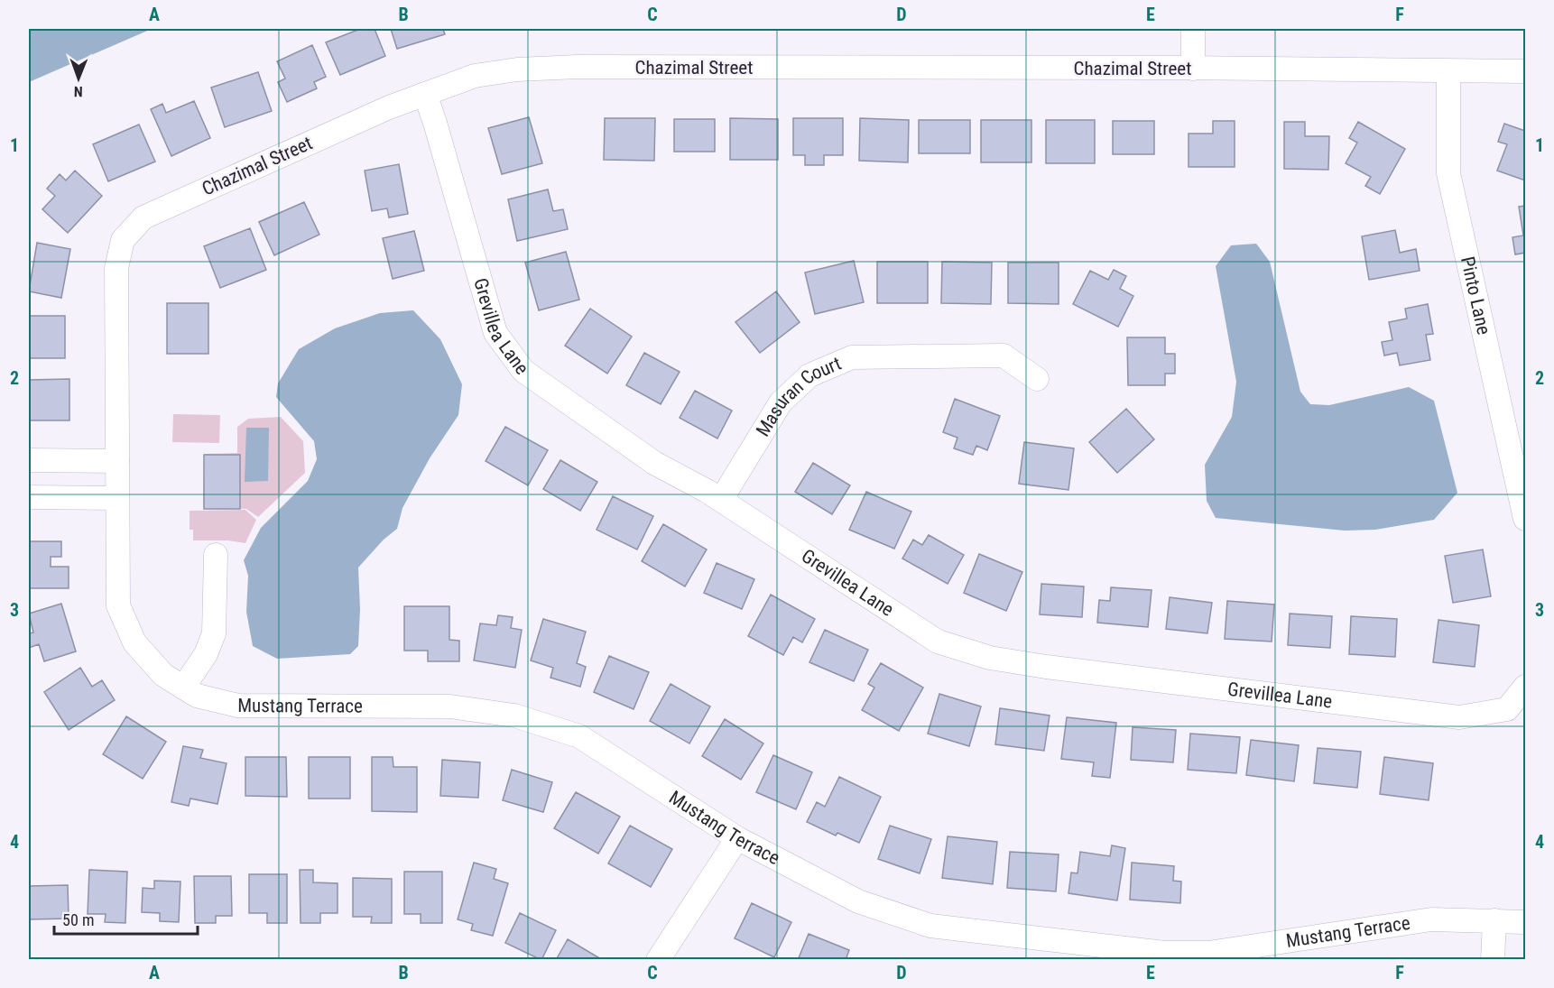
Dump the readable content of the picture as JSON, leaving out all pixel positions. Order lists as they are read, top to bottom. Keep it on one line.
{"streets":{"street":["Chazimal Street","Pinto Lane","Grevillea Lane","Masuran Court","Mustang Terrace"]},"crossings":[["Chazimal Street","Pinto Lane"],["Chazimal Street","Grevillea Lane"],["Chazimal Street","Mustang Terrace"],["Grevillea Lane","Masuran Court"]],"scale_bar":"50 m","north":"bottom","grid":{"columns":["A","B","C","D","E","F"],"rows":["1","2","3","4"]}}
